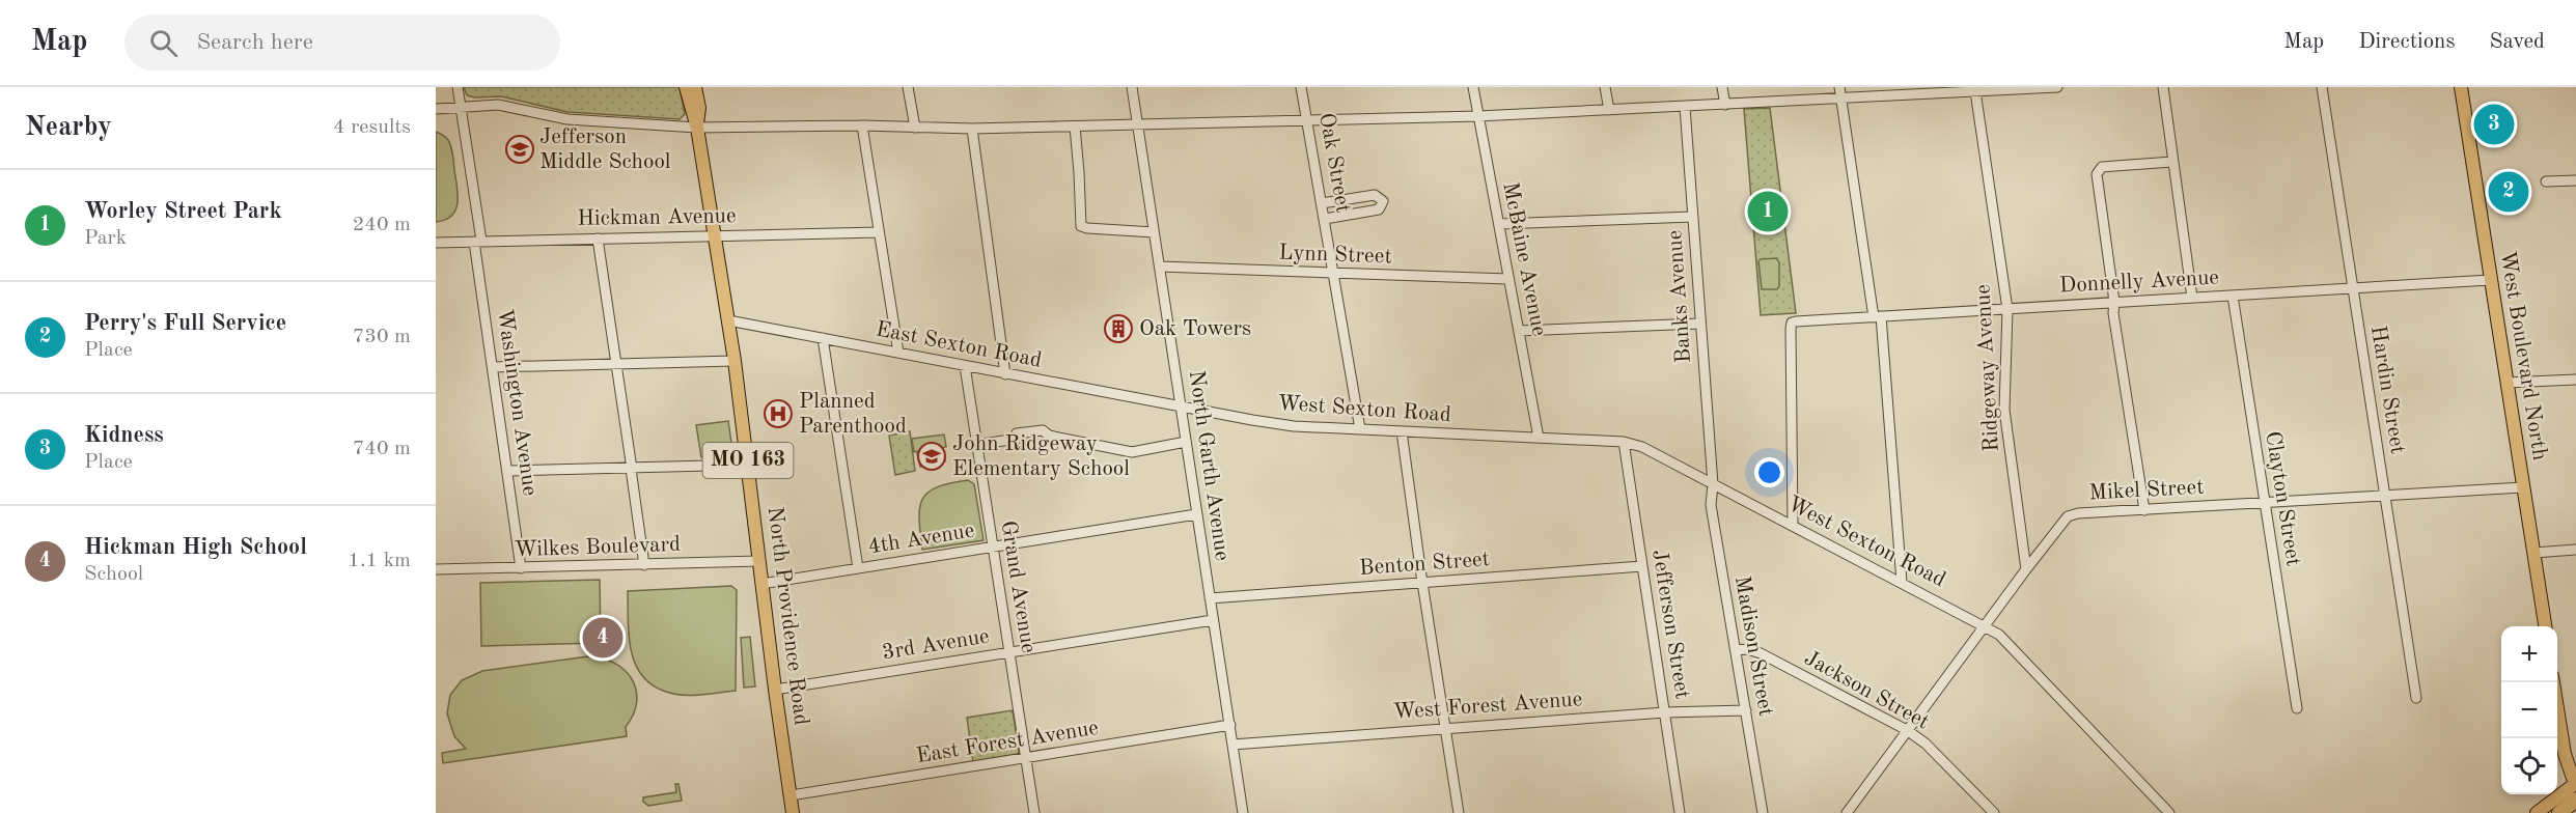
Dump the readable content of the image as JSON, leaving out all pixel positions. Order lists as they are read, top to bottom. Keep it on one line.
{"streets":{"main road":["West Boulevard North","MO 163","North Providence Road"],"street":["Oak Street","Hickman Avenue","Lynn Street","McBaine Avenue","Donnelly Avenue","Banks Avenue","East Sexton Road","Ridgeway Avenue","Hardin Street","Washington Avenue","West Sexton Road","North Garth Avenue","Mikel Street","Clayton Street","4th Avenue","Wilkes Boulevard","Benton Street","Grand Avenue","Jefferson Street","3rd Avenue","Madison Street","Jackson Street","West Forest Avenue","East Forest Avenue"]},"crossings":[["Oak Street","Lynn Street"],["Oak Street","West Sexton Road"],["Hickman Avenue","Washington Avenue"],["Hickman Avenue","North Providence Road"],["Lynn Street","McBaine Avenue"],["Lynn Street","North Garth Avenue"],["McBaine Avenue","West Sexton Road"],["Donnelly Avenue","West Boulevard North"],["Donnelly Avenue","Ridgeway Avenue"],["Donnelly Avenue","Hardin Street"],["Donnelly Avenue","West Sexton Road"],["Donnelly Avenue","Clayton Street"],["Banks Avenue","West Sexton Road"],["Banks Avenue","Madison Street"],["East Sexton Road","West Sexton Road"],["East Sexton Road","North Garth Avenue"],["East Sexton Road","Grand Avenue"],["East Sexton Road","North Providence Road"],["West Boulevard North","Mikel Street"],["Ridgeway Avenue","Mikel Street"],["Hardin Street","Mikel Street"],["Washington Avenue","Wilkes Boulevard"],["West Sexton Road","North Garth Avenue"],["West Sexton Road","Mikel Street"],["West Sexton Road","Jefferson Street"],["West Sexton Road","Madison Street"],["North Garth Avenue","4th Avenue"],["North Garth Avenue","Benton Street"],["North Garth Avenue","3rd Avenue"],["North Garth Avenue","West Forest Avenue"],["North Garth Avenue","East Forest Avenue"],["Mikel Street","Clayton Street"],["Mikel Street","Jackson Street"],["4th Avenue","Grand Avenue"],["4th Avenue","North Providence Road"],["Wilkes Boulevard","North Providence Road"],["Benton Street","Jefferson Street"],["Grand Avenue","3rd Avenue"],["Grand Avenue","East Forest Avenue"],["North Providence Road","3rd Avenue"],["North Providence Road","East Forest Avenue"],["Jefferson Street","West Forest Avenue"],["Madison Street","Jackson Street"],["Madison Street","West Forest Avenue"]],"places":{"school or university":["Jefferson Middle School","John Ridgeway Elementary School"],"building":["Oak Towers"],"hospital":["Planned Parenthood"]},"page":{"header":"Map","search":"Search here","nav":["Map","Directions","Saved"],"heading":["Nearby","4 results"],"pins":["3","2","1","4"],"list":[{"mark":"1","name":"Worley Street Park","note":"Park","value":"240 m"},{"mark":"2","name":"Perry's Full Service","note":"Place","value":"730 m"},{"mark":"3","name":"Kidness","note":"Place","value":"740 m"},{"mark":"4","name":"Hickman High School","note":"School","value":"1.1 km"}],"map_buttons":["+","−"]}}
